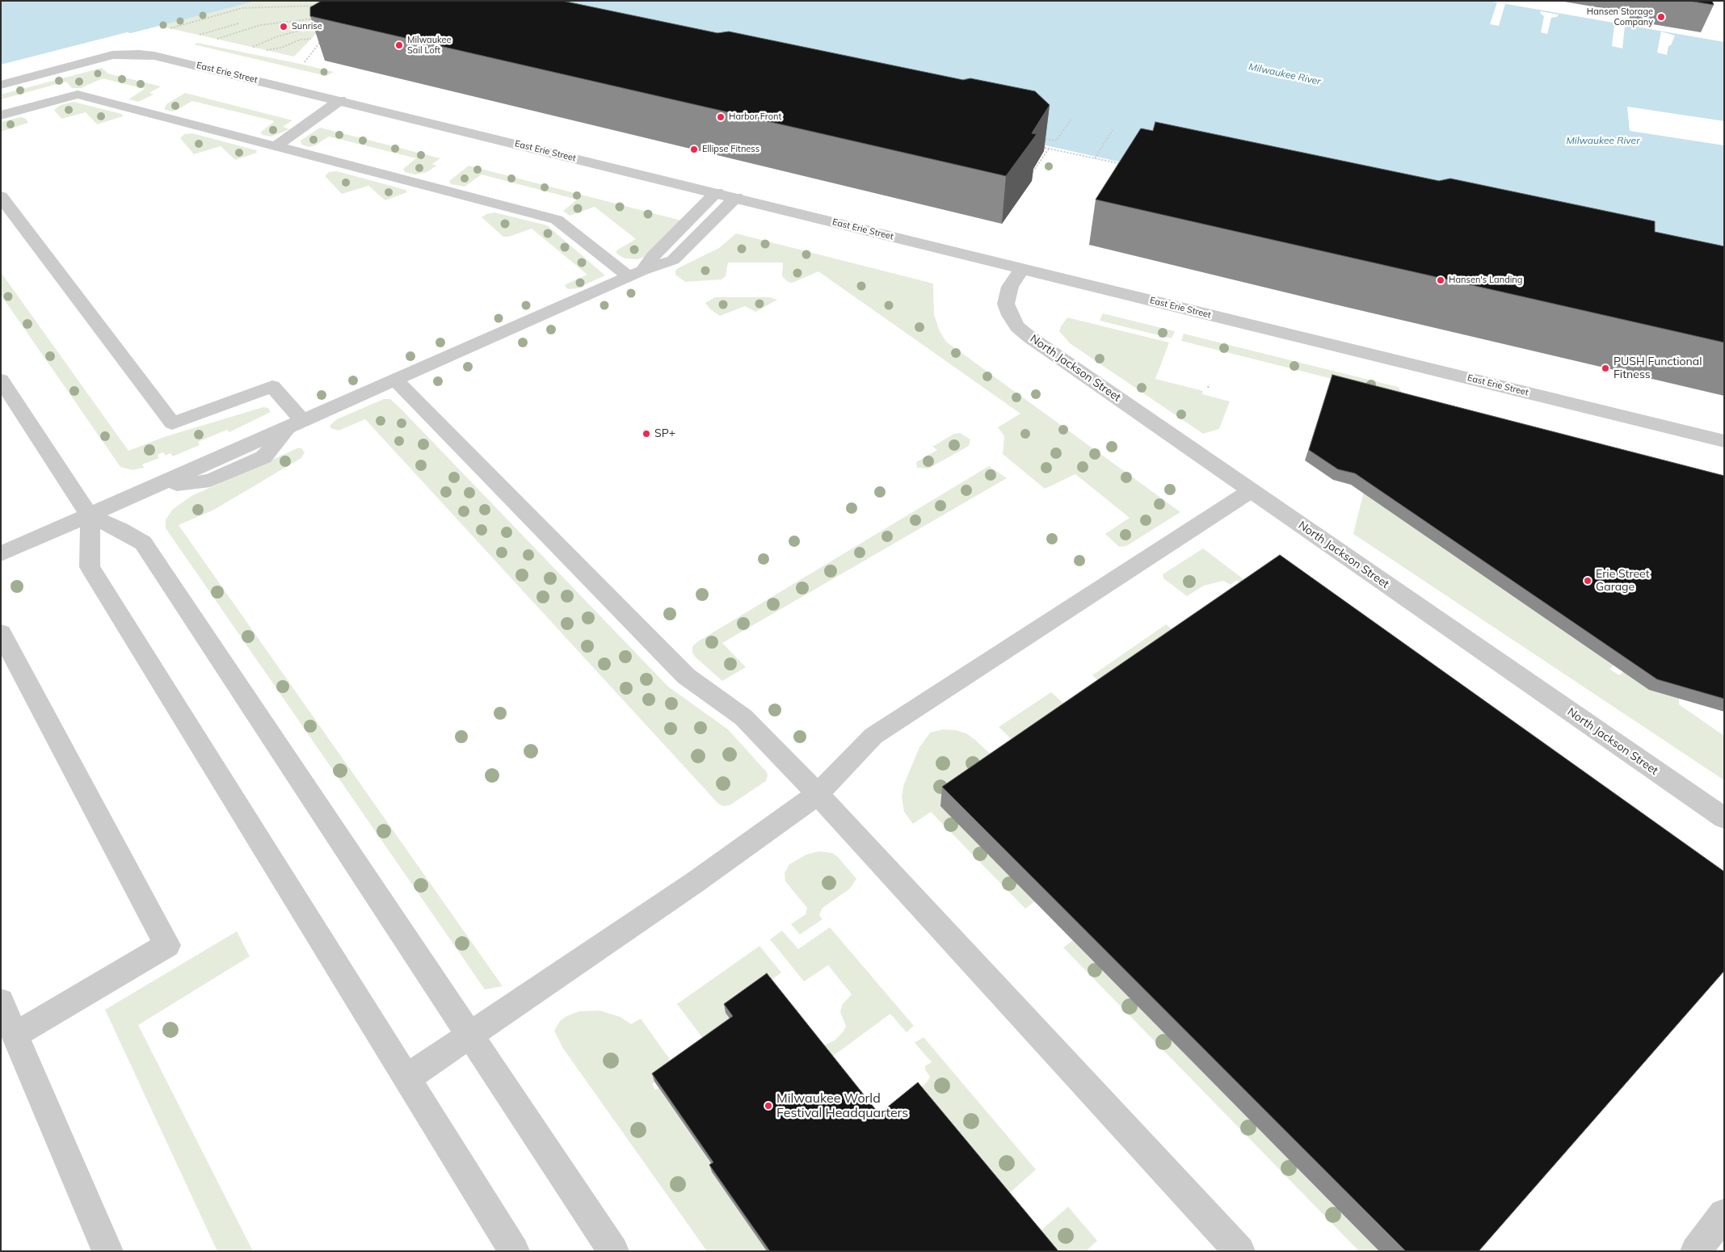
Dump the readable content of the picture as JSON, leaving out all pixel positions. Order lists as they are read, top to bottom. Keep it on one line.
{"streets":{"street":["East Erie Street","North Jackson Street"]},"crossings":[["East Erie Street","North Jackson Street"]],"water":["Milwaukee River"],"places":["Hansen Storage Company","Sunrise","Milwaukee Sail Loft","Harbor Front","Ellipse Fitness","Hansen's Landing","PUSH Functional Fitness","SP+","Erie Street Garage","Milwaukee World Festival Headquarters"]}
